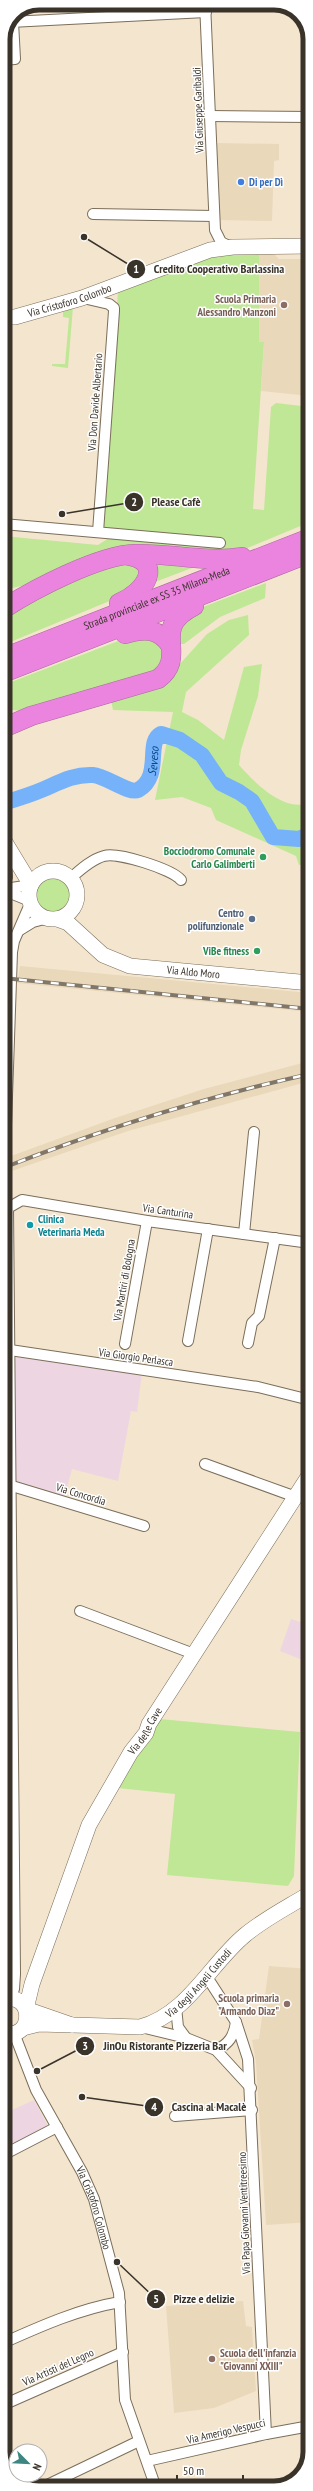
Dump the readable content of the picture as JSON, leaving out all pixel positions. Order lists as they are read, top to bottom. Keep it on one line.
{"streets":{"highway":["Strada provinciale ex SS 35 Milano-Meda"],"street":["Via Giuseppe Garibaldi","Via Cristoforo Colombo","Via Don Davide Albertario","Via Aldo Moro","Via Canturina","Via Martiri di Bologna","Via Giorgio Perlasca","Via Concordia","Via delle Cave","Via degli Angeli Custodi","Via Papa Giovanni Ventitreesimo","Via Artisti del Legno","Via Amerigo Vespucci"]},"crossings":[["Via Cristoforo Colombo","Via Don Davide Albertario"],["Via Cristoforo Colombo","Via delle Cave"],["Via Cristoforo Colombo","Via degli Angeli Custodi"],["Via Cristoforo Colombo","Via Artisti del Legno"],["Via Cristoforo Colombo","Via Amerigo Vespucci"],["Via Canturina","Via Martiri di Bologna"],["Via delle Cave","Via degli Angeli Custodi"],["Via degli Angeli Custodi","Via Papa Giovanni Ventitreesimo"],["Via Papa Giovanni Ventitreesimo","Via Amerigo Vespucci"]],"water":["Seveso"],"places":["Di per Dì","Credito Cooperativo Barlassina","Scuola Primaria Alessandro Manzoni","Please Cafè","Bocciodromo Comunale Carlo Galimberti","Centro polifunzionale","ViBe fitness","Clinica Veterinaria Meda","Scuola primaria \"Armando Diaz\"","JinOu Ristorante Pizzeria Bar","Cascina al Macalè","Pizze e delizie","Scuola dell'infanzia \"Giovanni XXIII\""],"scale_bar":"50 m","north":"bottom right"}
